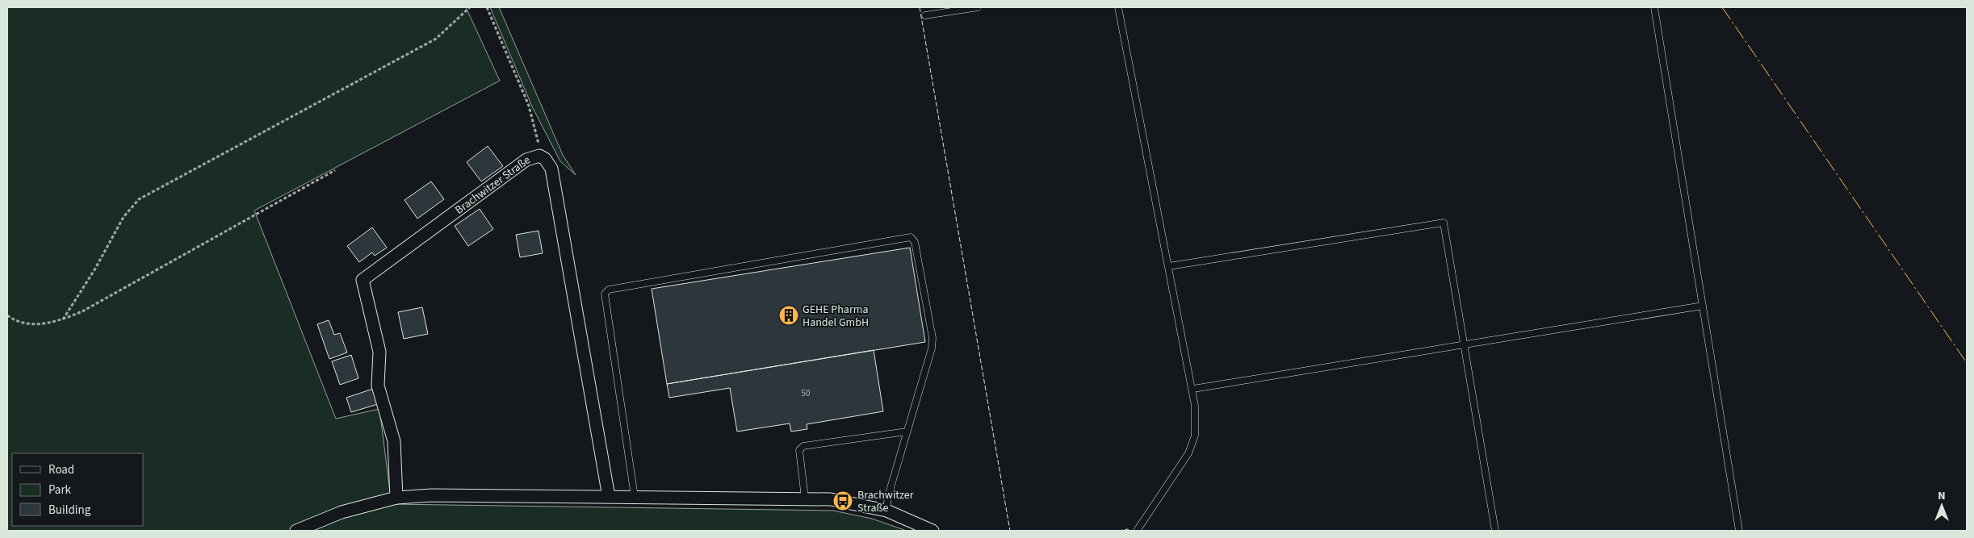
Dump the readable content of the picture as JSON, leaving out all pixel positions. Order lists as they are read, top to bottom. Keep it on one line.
{"streets":{"street":["Brachwitzer Straße"]},"places":{"building":["GEHE Pharma Handel GmbH"],"bus stop":["Brachwitzer Straße"]},"house_numbers":["50"],"legend":["Road","Park","Building"],"north":"top"}
